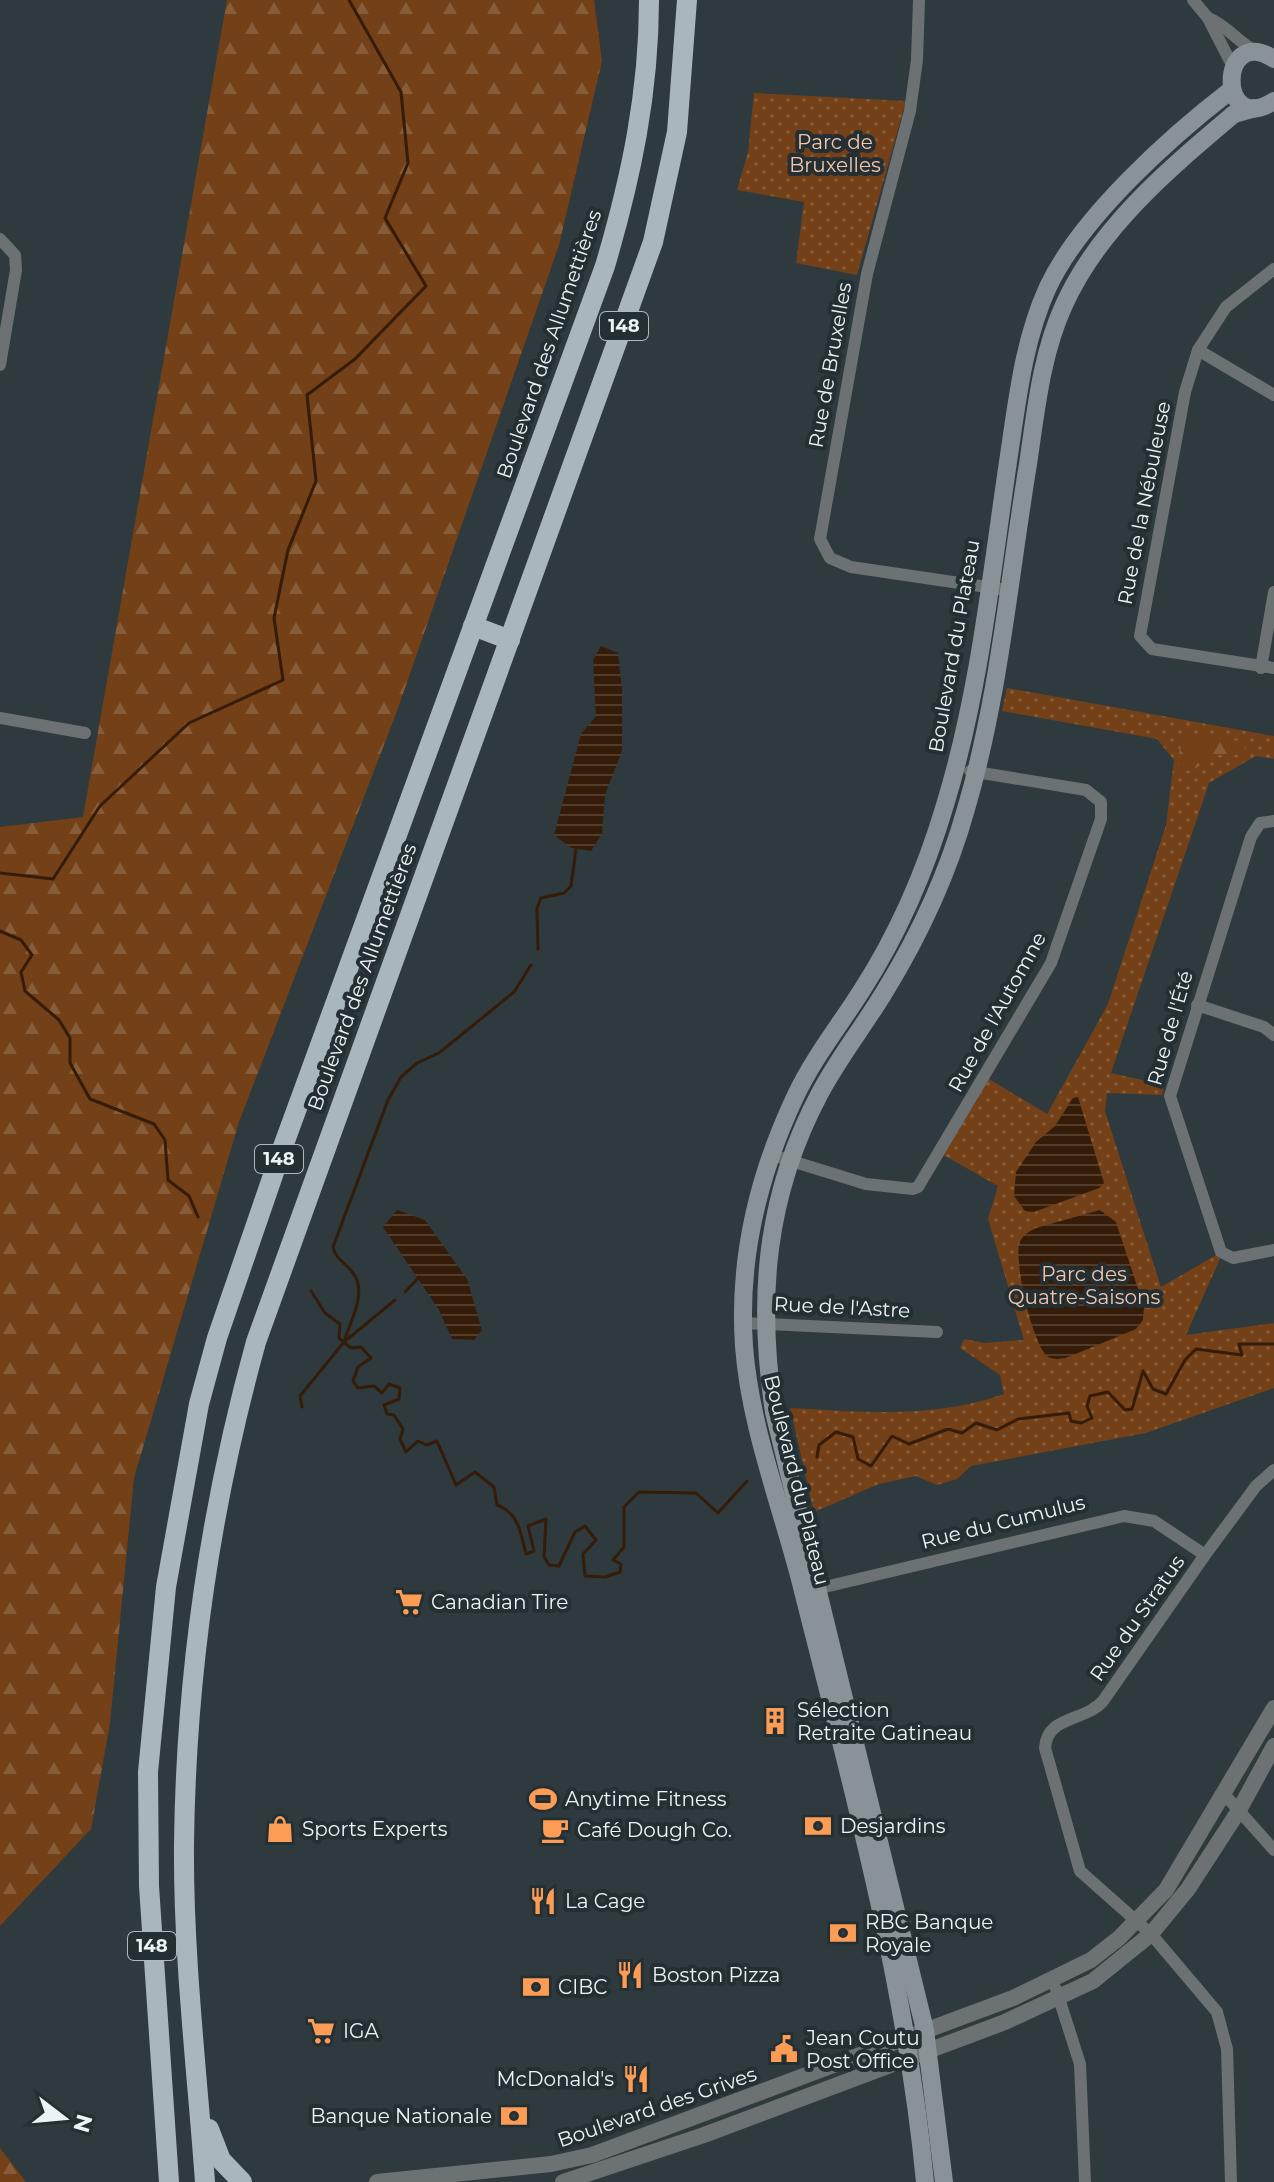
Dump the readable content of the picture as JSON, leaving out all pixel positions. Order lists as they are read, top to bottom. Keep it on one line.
{"streets":{"highway":["148","Boulevard des Allumettières"],"main road":["Boulevard du Plateau"],"street":["Rue de Bruxelles","Rue de la Nébuleuse","Rue de l'Automne","Rue de l'Été","Rue de l'Astre","Rue du Cumulus","Rue du Stratus","Boulevard des Grives"]},"crossings":[["Rue de Bruxelles","Boulevard du Plateau"],["Boulevard du Plateau","Rue de l'Automne"],["Boulevard du Plateau","Rue de l'Astre"],["Boulevard du Plateau","Rue du Cumulus"],["Boulevard du Plateau","Boulevard des Grives"],["Rue du Cumulus","Rue du Stratus"],["Rue du Stratus","Boulevard des Grives"]],"parks":["Parc de Bruxelles","Parc des Quatre-Saisons"],"places":{"supermarket":["Canadian Tire","IGA"],"building":["Sélection Retraite Gatineau"],"sports":["Anytime Fitness"],"bank":["Desjardins","RBC Banque Royale","CIBC","Banque Nationale"],"shop":["Sports Experts"],"cafe":["Café Dough Co."],"restaurant":["La Cage","Boston Pizza","McDonald's"],"public building":["Jean Coutu Post Office"]},"north":"right"}
